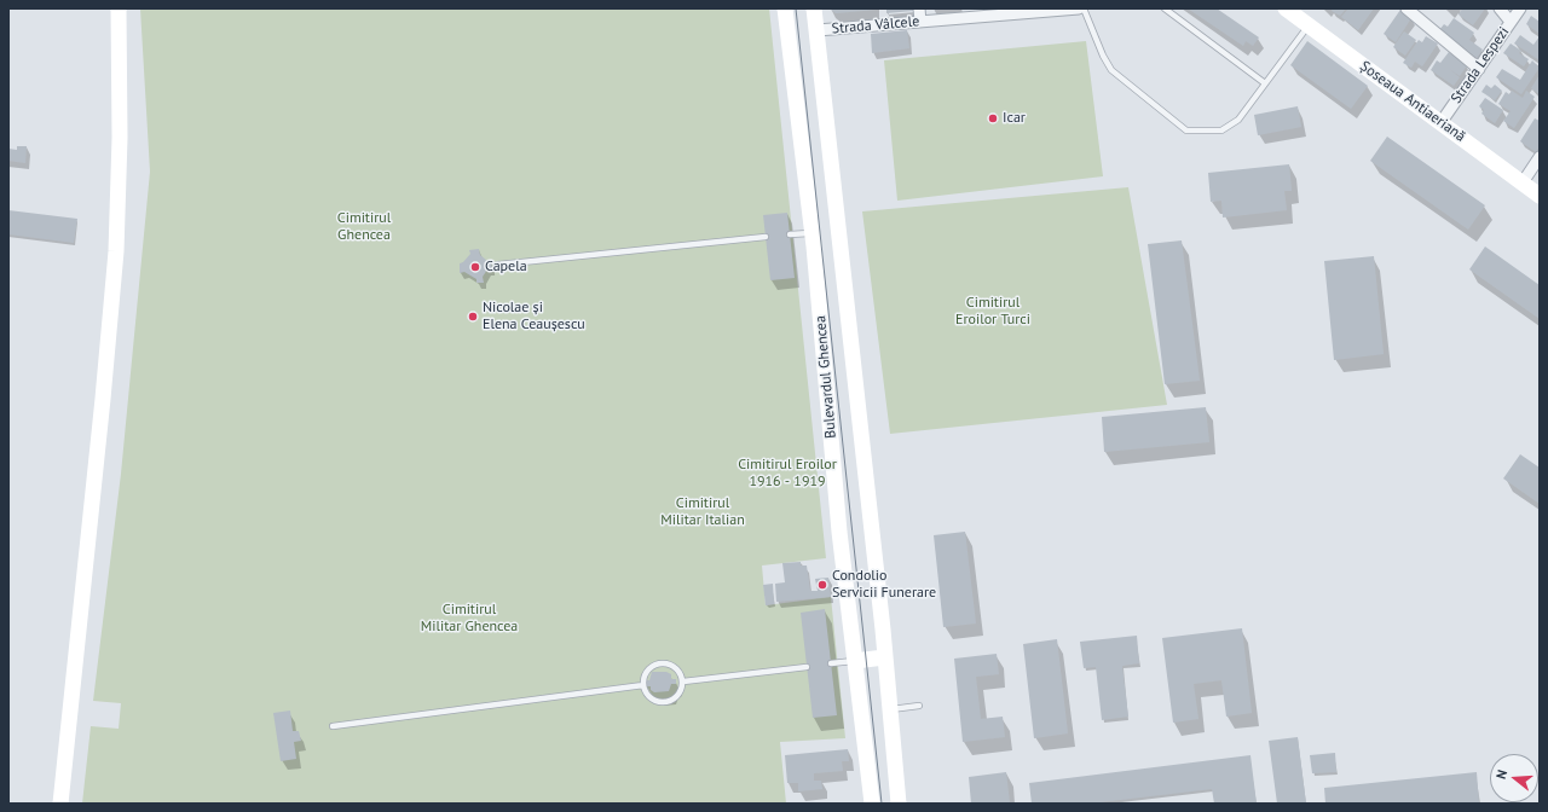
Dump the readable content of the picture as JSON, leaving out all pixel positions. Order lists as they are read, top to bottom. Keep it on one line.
{"streets":{"main road":["Șoseaua Antiaeriană","Bulevardul Ghencea"],"street":["Strada Vâlcele","Strada Lespezi"]},"crossings":[["Strada Vâlcele","Bulevardul Ghencea"],["Strada Lespezi","Șoseaua Antiaeriană"]],"parks":["Cimitirul Ghencea","Cimitirul Eroilor Turci","Cimitirul Eroilor 1916 - 1919","Cimitirul Militar Italian","Cimitirul Militar Ghencea"],"places":["Icar","Capela","Nicolae și Elena Ceaușescu","Condolio Servicii Funerare"],"north":"left"}
